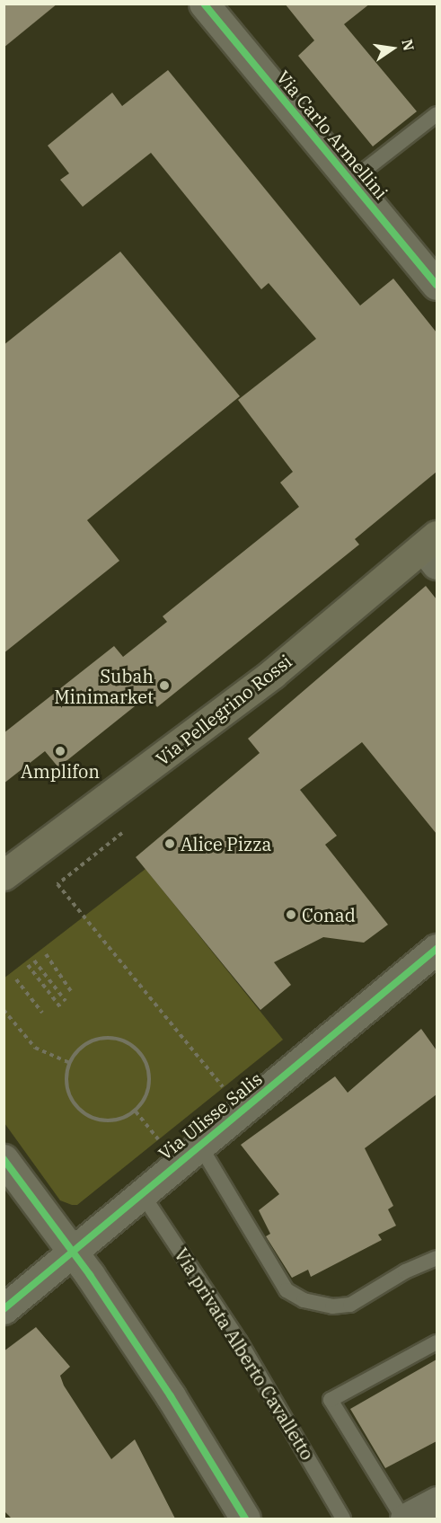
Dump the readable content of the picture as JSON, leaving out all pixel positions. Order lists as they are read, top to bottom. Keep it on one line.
{"streets":{"main road":["Via Pellegrino Rossi"],"street":["Via Carlo Armellini","Via Ulisse Salis"],"lane":["Via privata Alberto Cavalletto"]},"crossings":[["Via Ulisse Salis","Via privata Alberto Cavalletto"]],"places":["Subah Minimarket","Amplifon","Alice Pizza","Conad"],"north":"right"}
